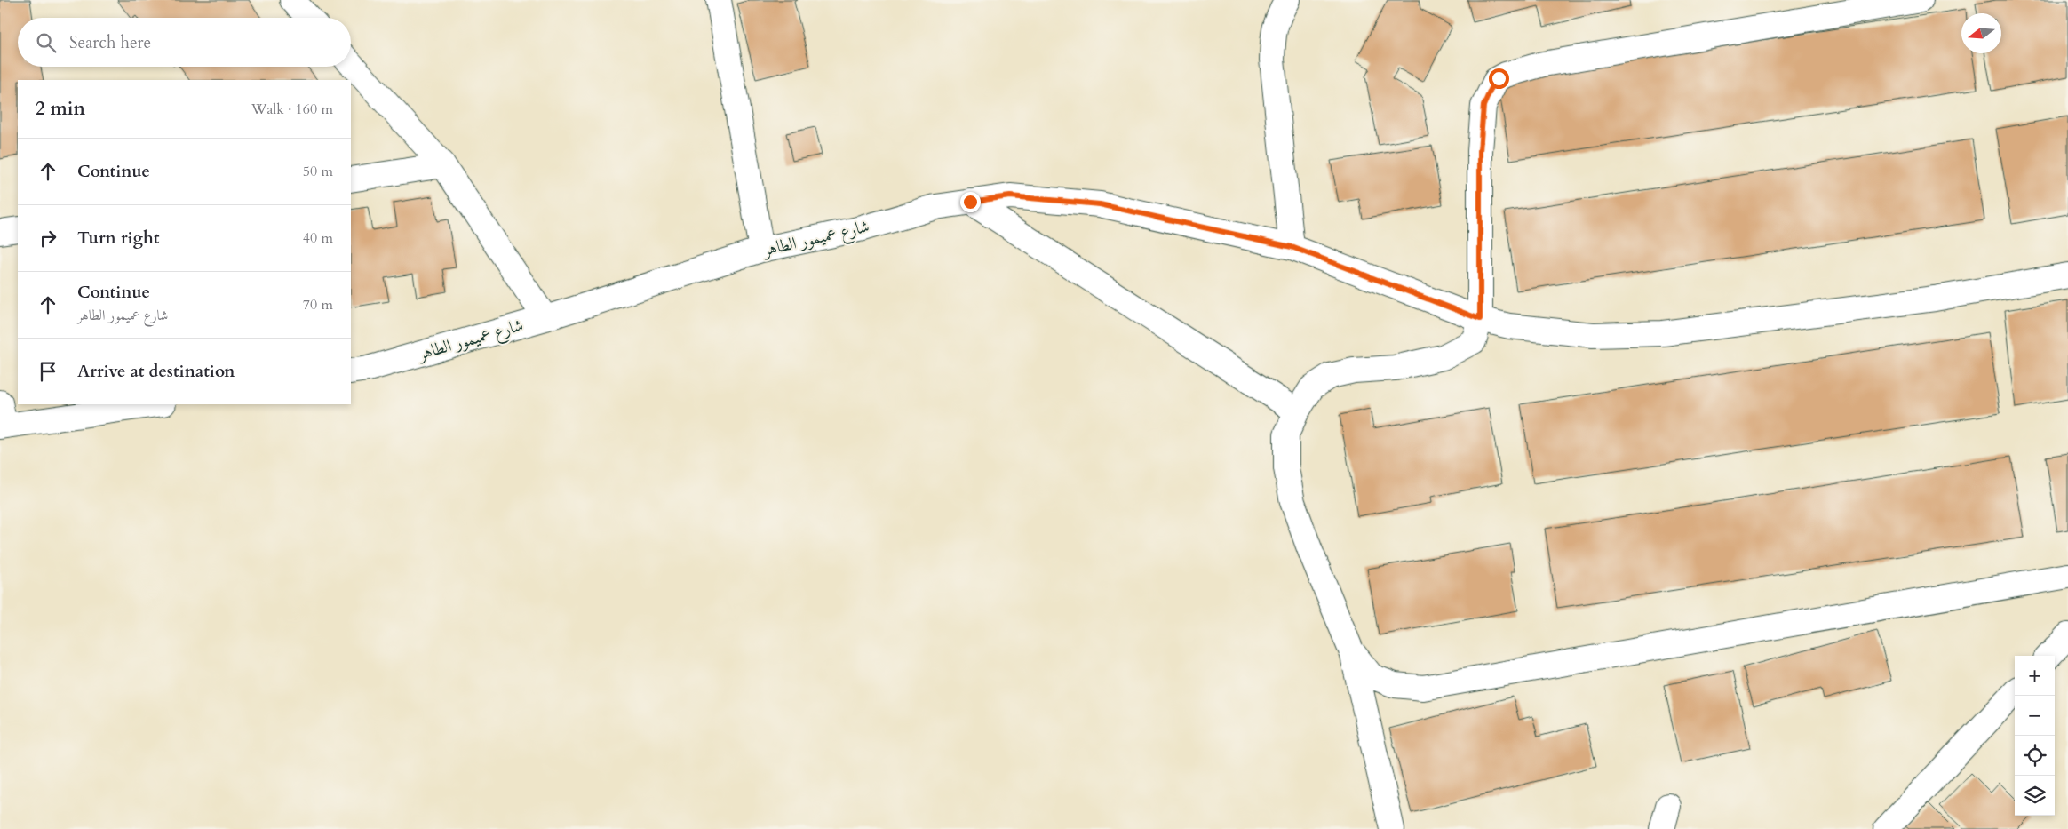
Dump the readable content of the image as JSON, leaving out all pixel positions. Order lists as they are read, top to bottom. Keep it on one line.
{"streets":{"street":["شارع عميمور الطاهر"]},"north":"left","page":{"search":"Search here","heading":["2 min","Walk · 160 m"],"list":[["Continue","50 m"],["Turn right","40 m"],["Continue","شارع عميمور الطاهر","70 m"],"Arrive at destination"],"map_buttons":["+","−"]}}
